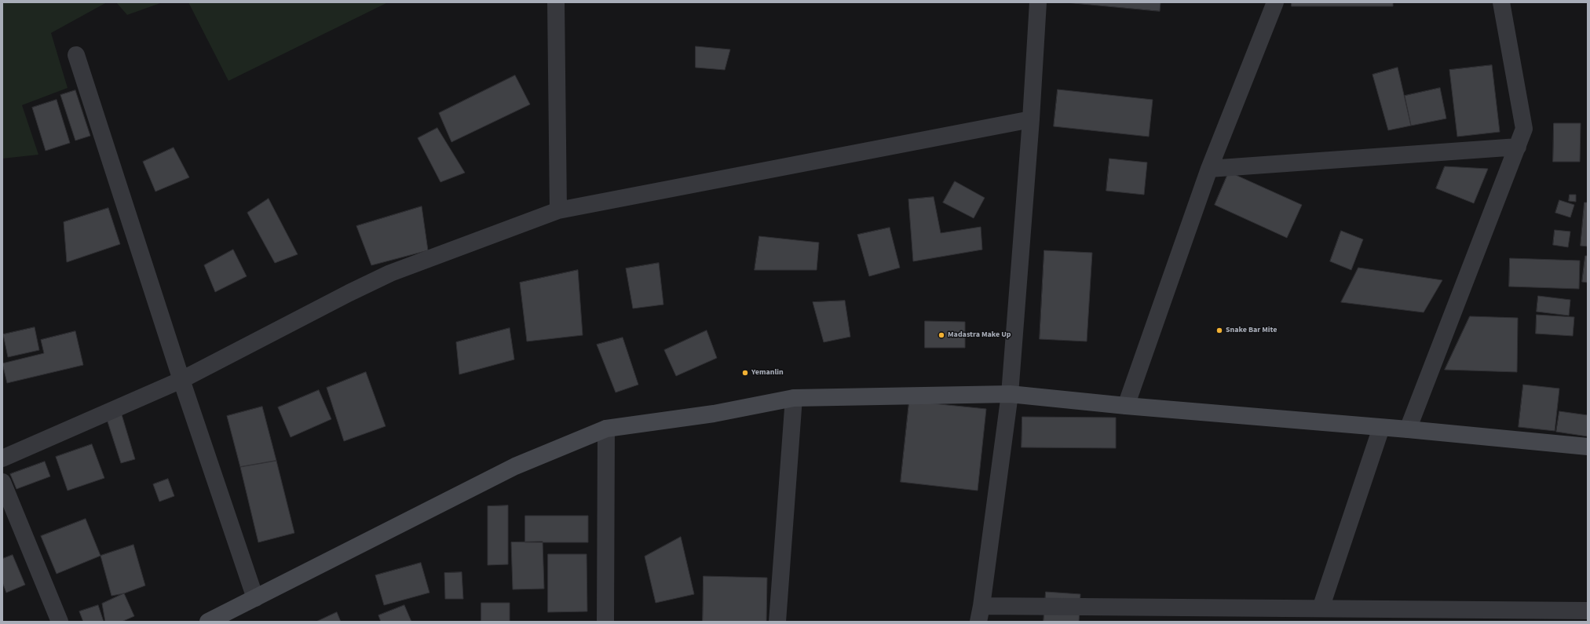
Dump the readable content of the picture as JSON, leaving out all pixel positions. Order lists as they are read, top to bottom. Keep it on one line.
{"places":["Snake Bar Mite","Madastra Make Up","Yemanlin"]}
